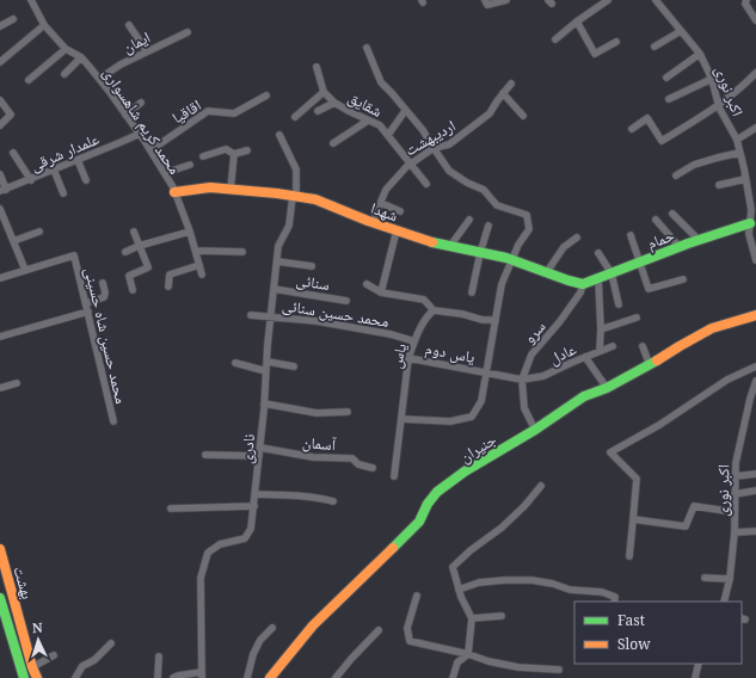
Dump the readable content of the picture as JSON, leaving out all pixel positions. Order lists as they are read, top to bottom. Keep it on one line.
{"streets":{"street":["ایمان","اکبر نوری","شقایق","اقاقیا","محمد کریم شاهسواری","اردیبهشت","علمدار شرقی","شهدا","حمام","سنائی","محمد حسین سنائی","سرو","محمد حسین شاه حسینی","یاس دوم","عادل","یاس","آسمان","جنیران","نادری","بهشت"]},"crossings":[["ایمان","محمد کریم شاهسواری"],["اکبر نوری","حمام"],["شقایق","اردیبهشت"],["اقاقیا","محمد کریم شاهسواری"],["محمد کریم شاهسواری","علمدار شرقی"],["محمد کریم شاهسواری","شهدا"],["اردیبهشت","شهدا"],["شهدا","حمام"],["شهدا","سرو"],["شهدا","نادری"],["حمام","سرو"],["سنائی","نادری"],["محمد حسین سنائی","یاس"],["محمد حسین سنائی","نادری"],["سرو","یاس دوم"],["سرو","عادل"],["سرو","جنیران"],["یاس دوم","عادل"],["یاس دوم","یاس"],["آسمان","نادری"]],"legend":["Fast","Slow"],"north":"top"}
